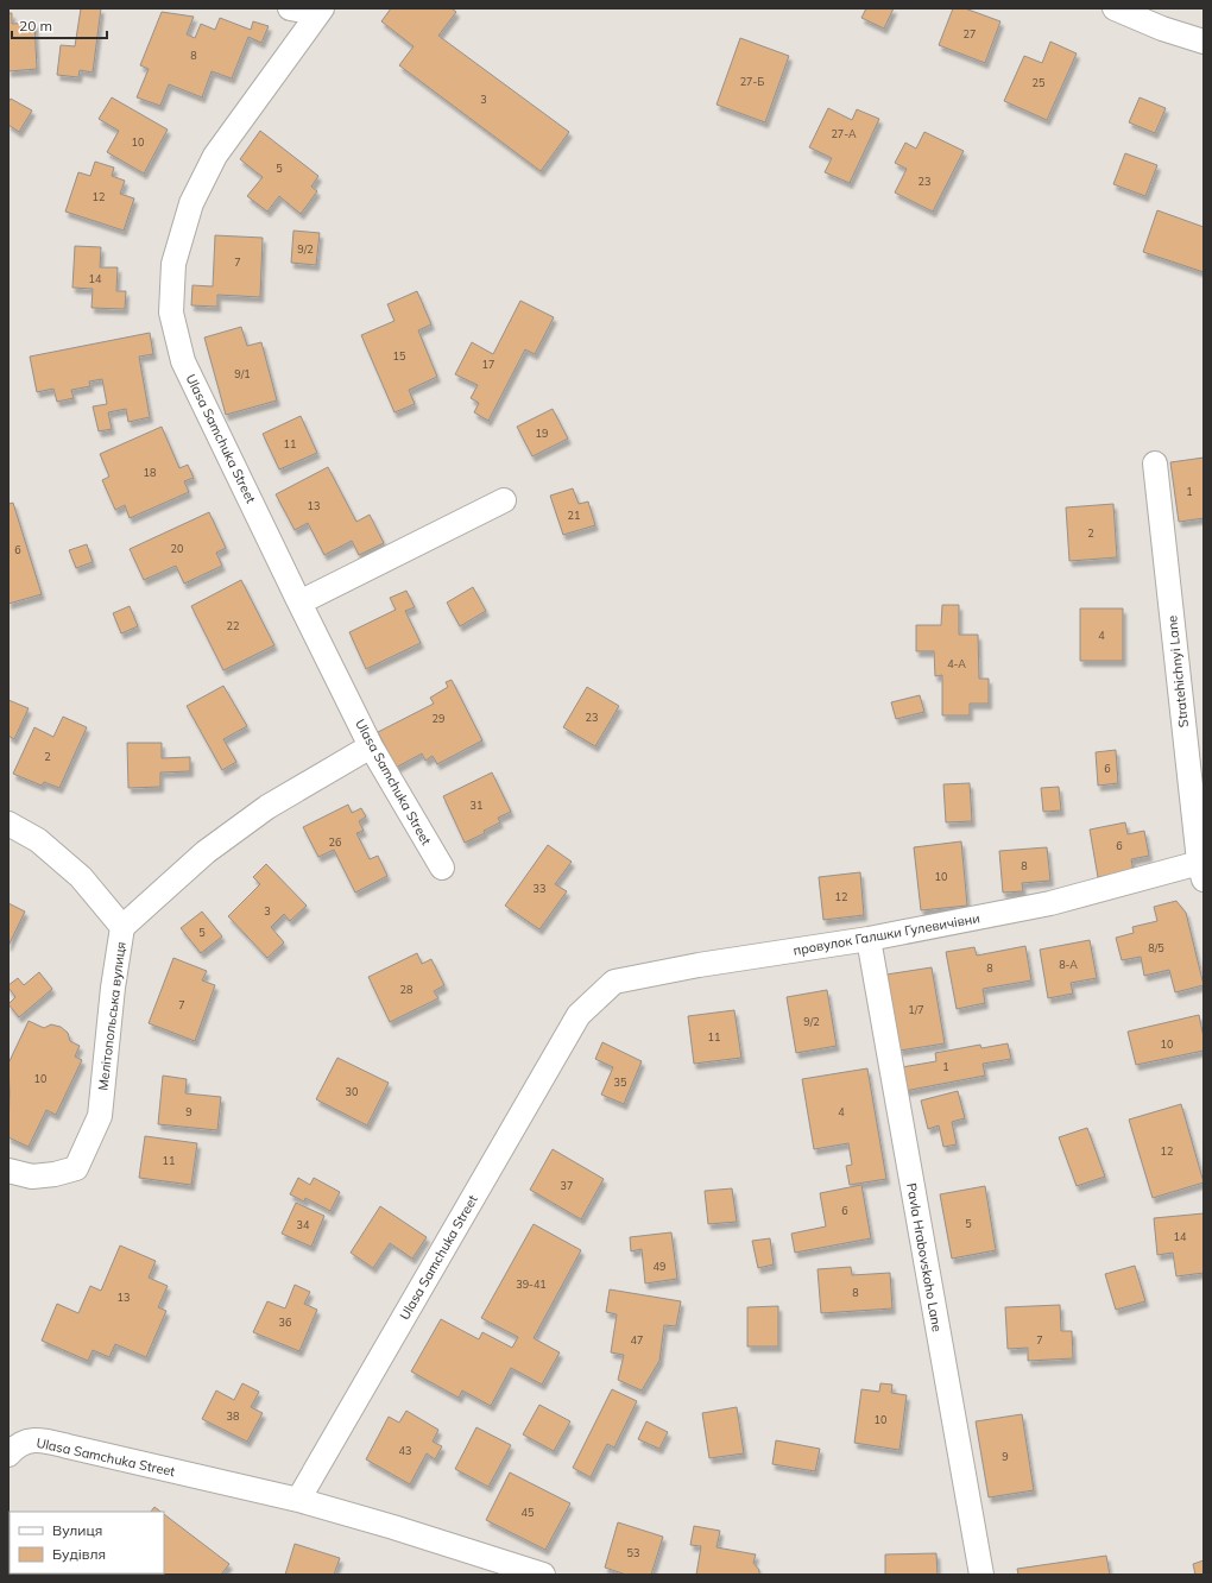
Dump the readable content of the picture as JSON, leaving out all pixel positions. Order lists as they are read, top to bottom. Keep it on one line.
{"streets":{"street":["Ulasa Samchuka Street","Stratehichnyi Lane","провулок Галшки Гулевичівни","Мелітопольська вулиця","Pavla Hrabovskoho Lane"]},"crossings":[["Ulasa Samchuka Street","провулок Галшки Гулевичівни"],["Ulasa Samchuka Street","Мелітопольська вулиця"],["Stratehichnyi Lane","провулок Галшки Гулевичівни"],["провулок Галшки Гулевичівни","Pavla Hrabovskoho Lane"]],"house_numbers":["27","8","27-Б","25","3","27-А","10","5","23","12","9/2","7","14","15","17","9/1","19","11","18","1","13","21","2","20","6","22","4","4-А","23","29","2","6","31","26","6","8","10","33","12","3","5","8/5","8-А","8","28","7","1/7","9/2","11","10","1","10","35","30","9","4","12","11","37","6","5","34","14","49","39-41","8","13","36","47","7","38","10","43","9","45","53"],"legend":["Вулиця","Будівля"],"scale_bar":"20 m"}
